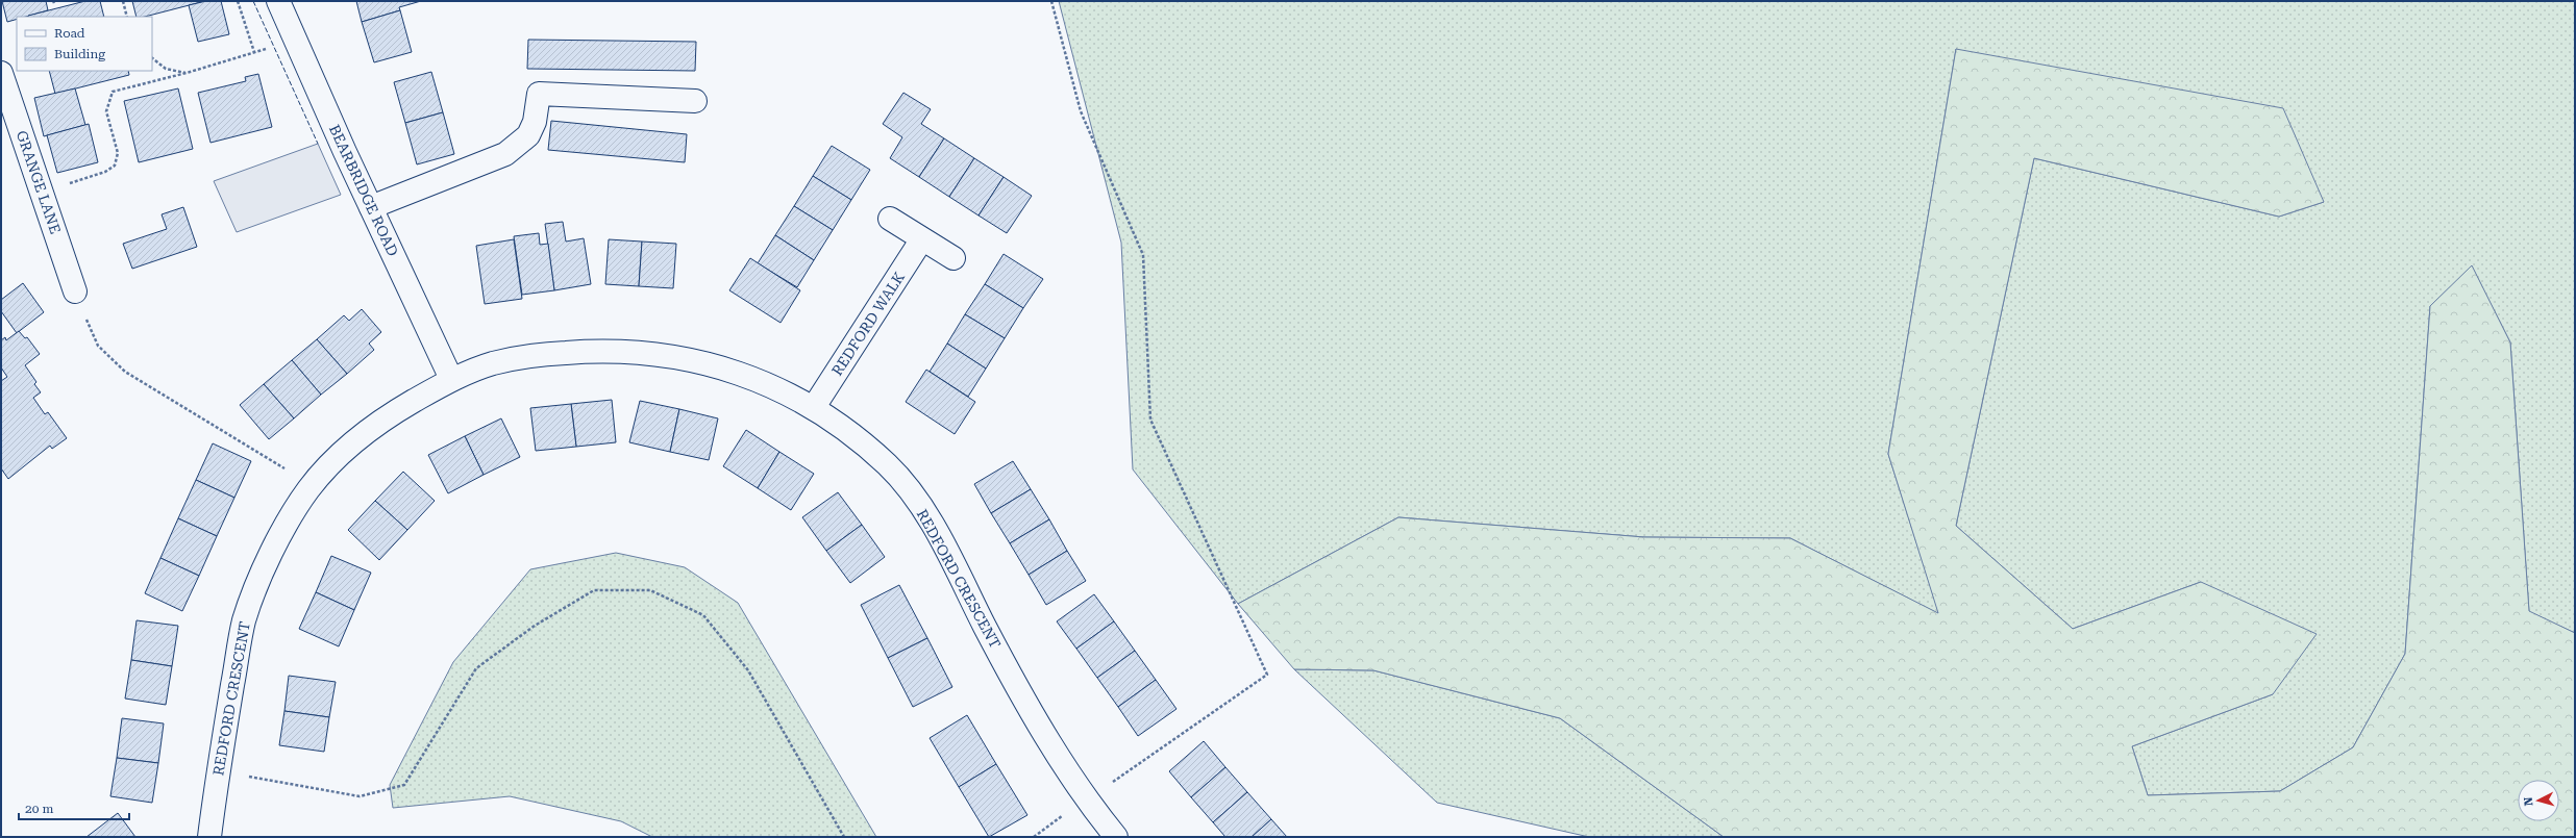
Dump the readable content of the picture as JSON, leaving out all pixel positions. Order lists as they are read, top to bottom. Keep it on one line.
{"streets":{"street":["GRANGE LANE","BEARBRIDGE ROAD","REDFORD WALK","REDFORD CRESCENT"]},"crossings":[["BEARBRIDGE ROAD","REDFORD CRESCENT"],["REDFORD WALK","REDFORD CRESCENT"]],"legend":["Road","Building"],"scale_bar":"20 m","north":"left"}
